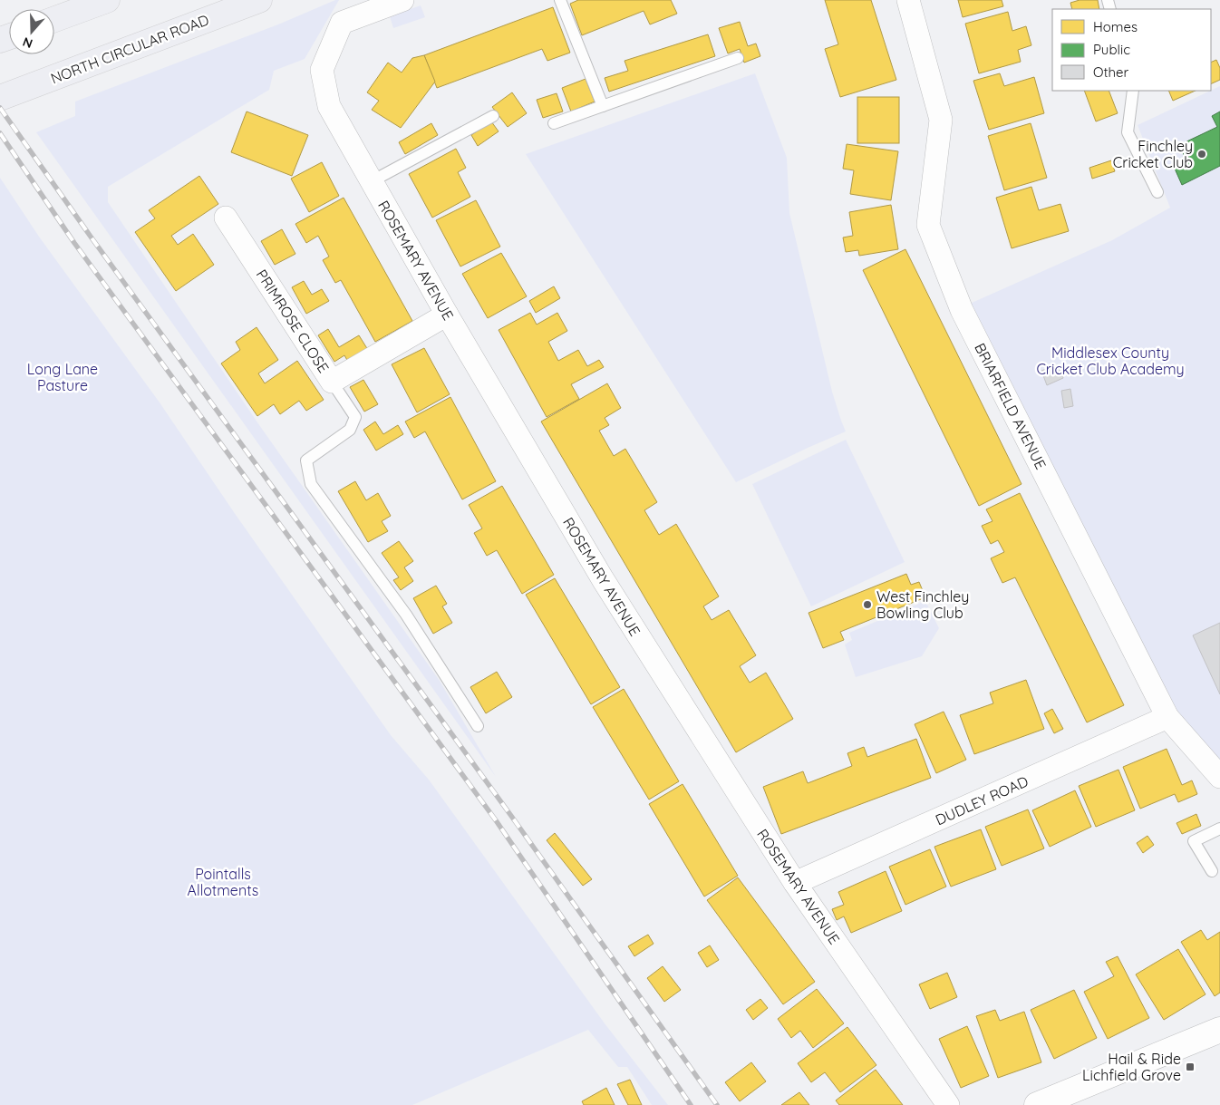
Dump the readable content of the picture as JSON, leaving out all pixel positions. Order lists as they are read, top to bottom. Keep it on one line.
{"streets":{"highway":["NORTH CIRCULAR ROAD"],"street":["ROSEMARY AVENUE","PRIMROSE CLOSE","BRIARFIELD AVENUE","DUDLEY ROAD"]},"crossings":[["ROSEMARY AVENUE","PRIMROSE CLOSE"],["ROSEMARY AVENUE","DUDLEY ROAD"],["BRIARFIELD AVENUE","DUDLEY ROAD"]],"parks":["Middlesex County Cricket Club Academy","Long Lane Pasture","Pointalls Allotments"],"places":{"other":["Finchley Cricket Club","West Finchley Bowling Club"],"transit":["Hail & Ride Lichfield Grove"]},"legend":["Homes","Public","Other"],"north":"bottom"}
